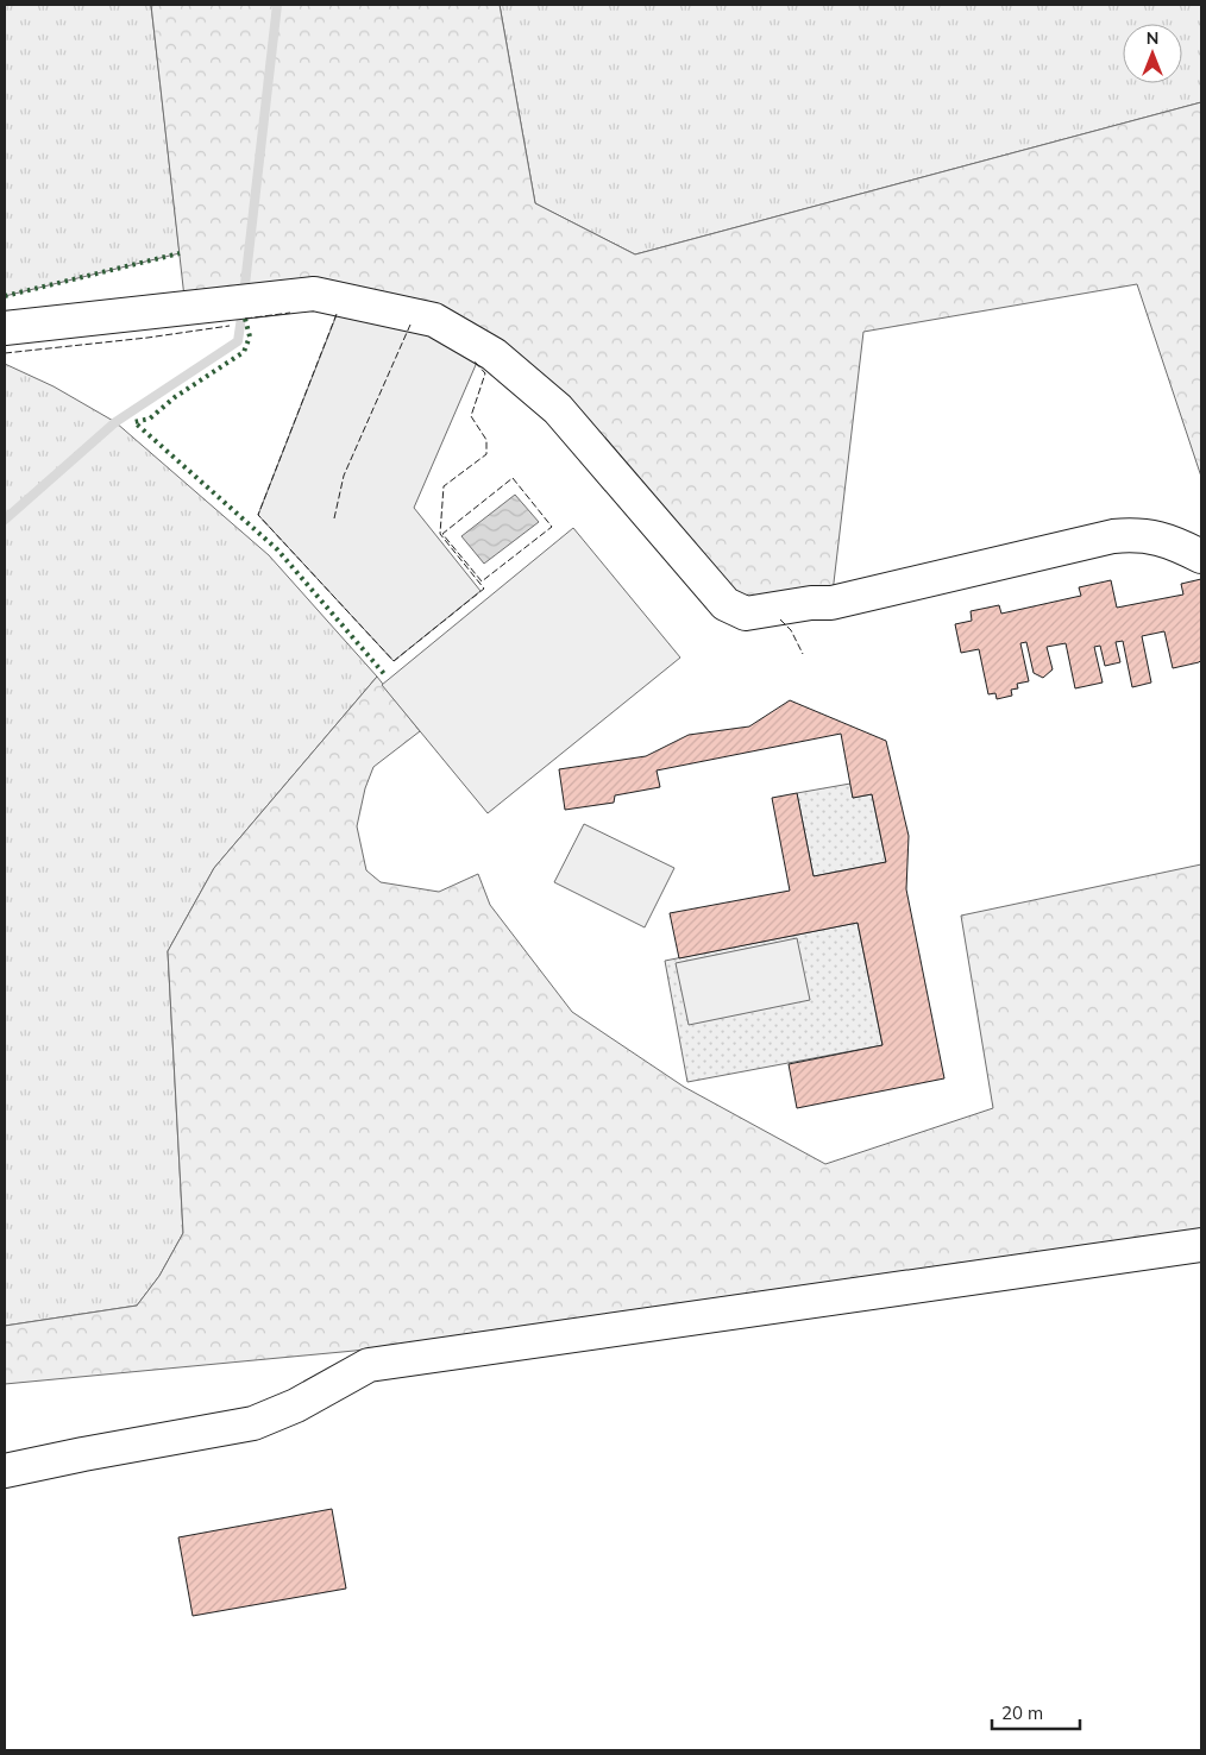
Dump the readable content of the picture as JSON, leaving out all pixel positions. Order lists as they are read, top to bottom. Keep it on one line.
{"scale_bar":"20 m","north":"top"}
